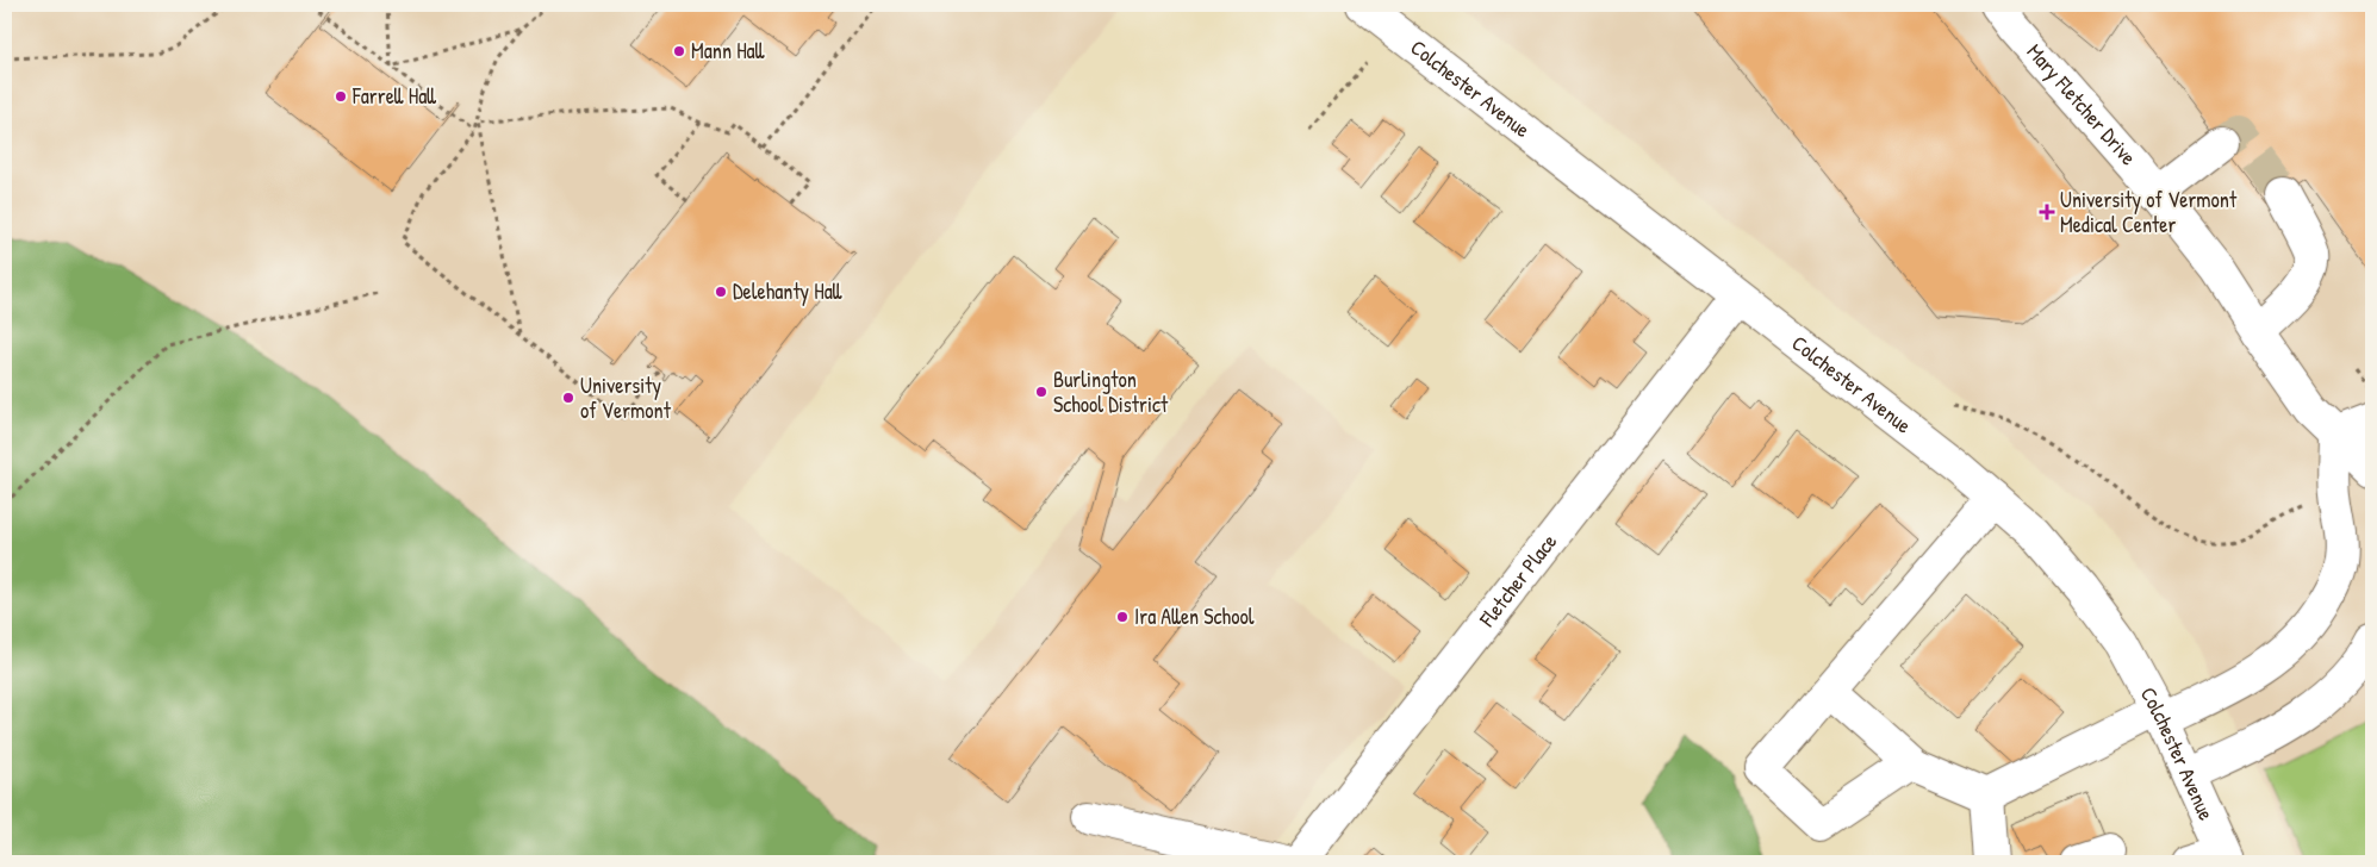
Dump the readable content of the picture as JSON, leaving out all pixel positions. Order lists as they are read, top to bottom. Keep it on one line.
{"streets":{"street":["Colchester Avenue","Mary Fletcher Drive","Fletcher Place"]},"crossings":[["Colchester Avenue","Fletcher Place"]],"places":{"other":["Mann Hall","Farrell Hall","Delehanty Hall","Burlington School District","University of Vermont","Ira Allen School"],"health":["University of Vermont Medical Center"]}}
